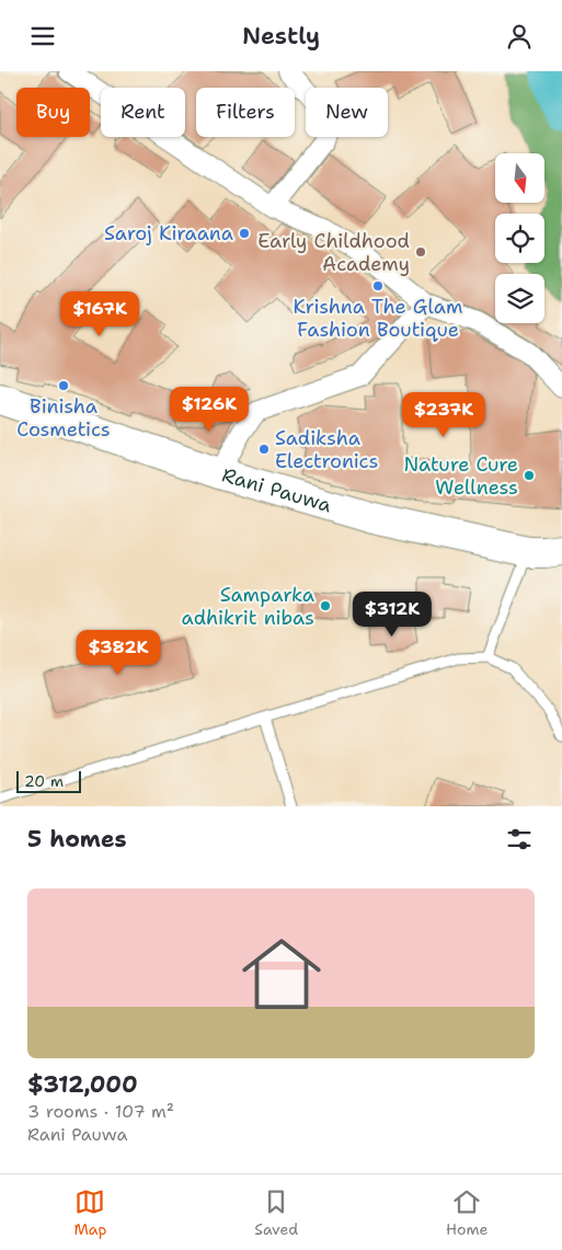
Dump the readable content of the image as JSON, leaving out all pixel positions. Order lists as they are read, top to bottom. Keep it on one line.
{"streets":{"main road":["Rani Pauwa"]},"places":["Saroj Kiraana","Early Childhood Academy","Krishna The Glam Fashion Boutique","Binisha Cosmetics","Sadiksha Electronics","Nature Cure Wellness","Samparka adhikrit nibas"],"scale_bar":"20 m","north":"bottom","page":{"header":"Nestly","chip":["Buy","Rent","Filters","New"],"price":["$167K","$126K","$237K","$312K","$382K"],"scale":"20 m","heading":"5 homes","list":[{"name":"$312,000","note":"3 rooms · 107 m² · Rani Pauwa"}],"tabs":["Map","Saved","Home"]}}
